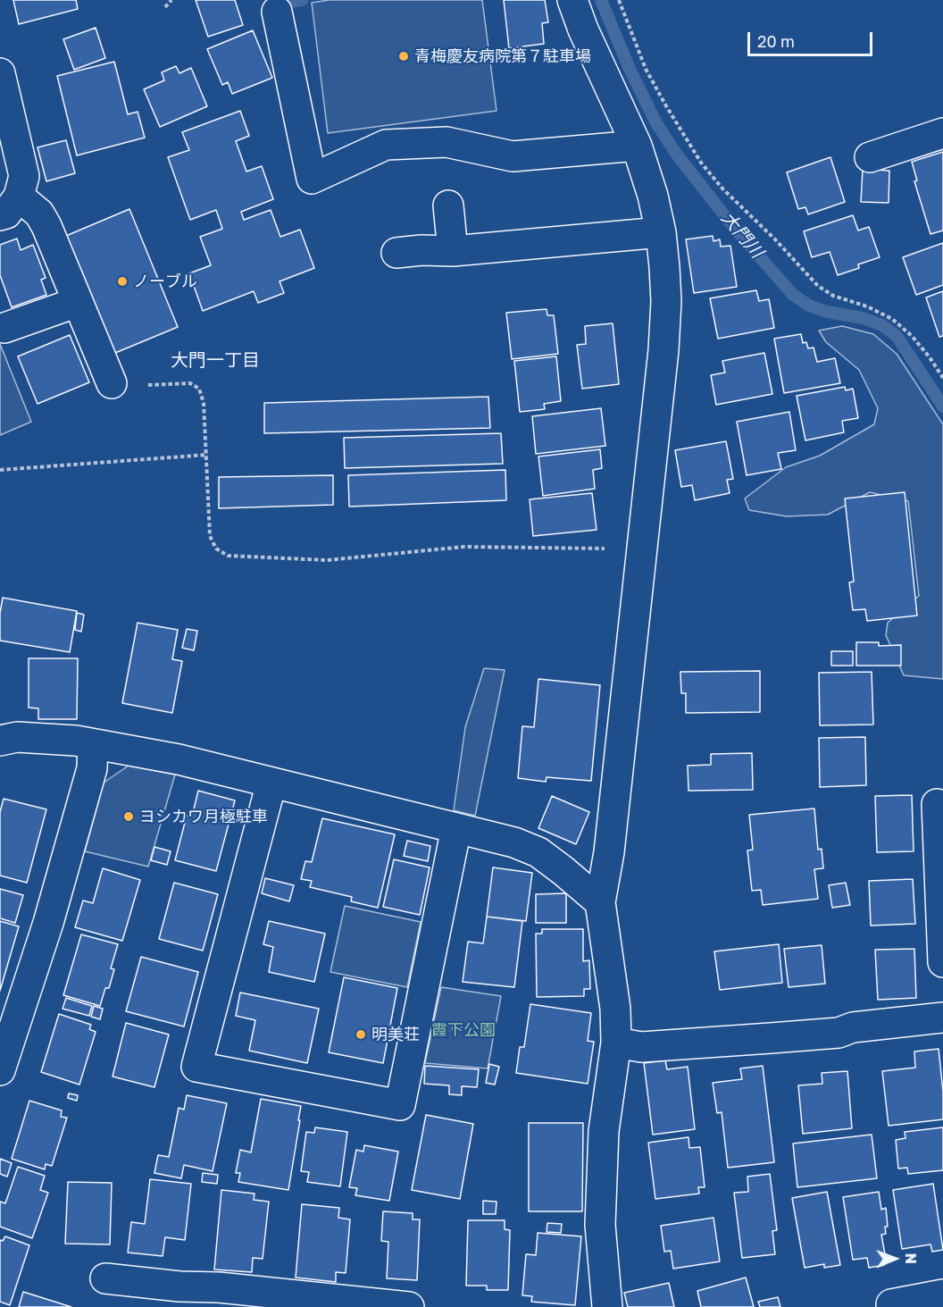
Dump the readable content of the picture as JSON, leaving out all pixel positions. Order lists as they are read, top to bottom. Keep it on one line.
{"districts":["大門一丁目"],"water":["大門川"],"parks":["霞下公園"],"places":["青梅慶友病院第７駐車場","ノーブル","ヨシカワ月極駐車","明美荘"],"scale_bar":"20 m","north":"right"}
